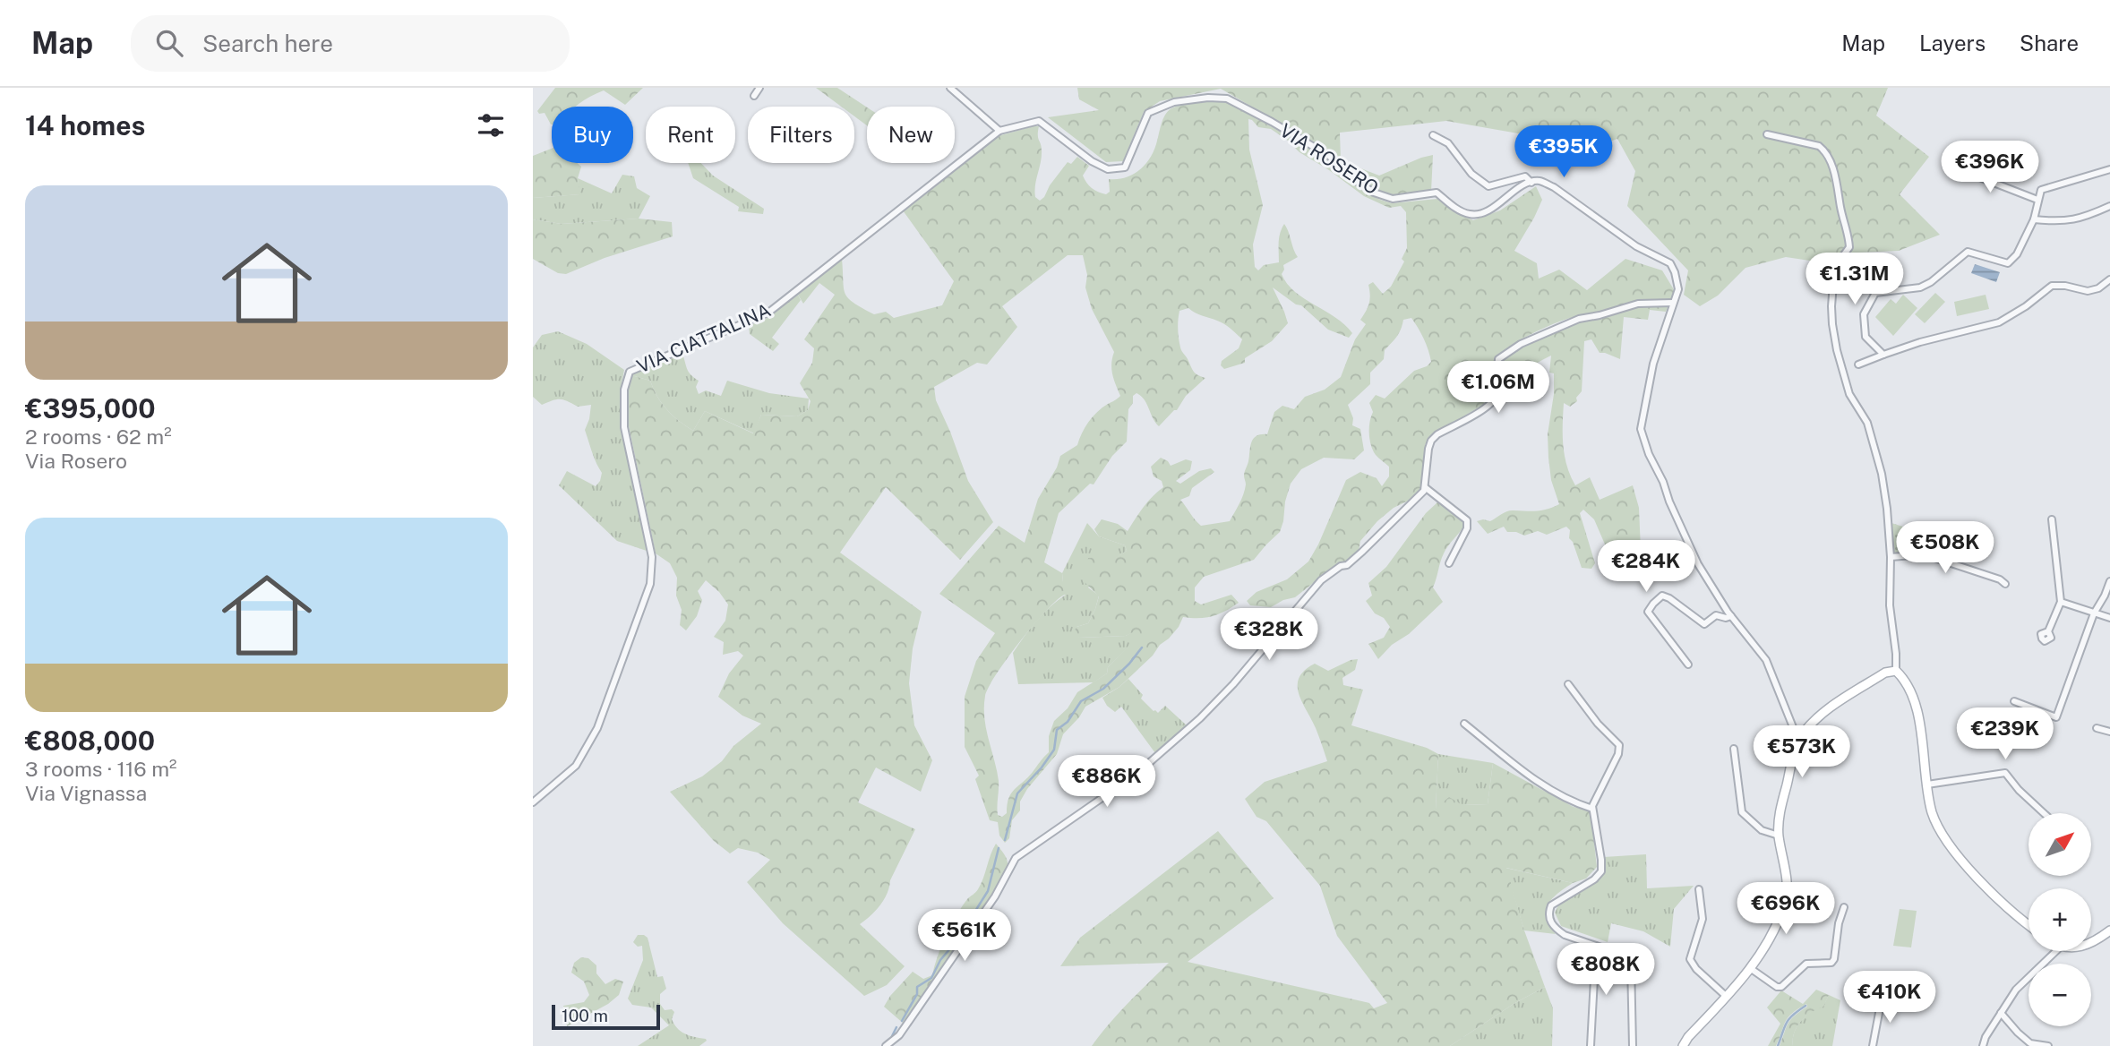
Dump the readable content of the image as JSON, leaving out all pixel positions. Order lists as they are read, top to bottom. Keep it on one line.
{"streets":{"street":["VIA ROSERO","VIA CIATTALINA"]},"crossings":[["VIA ROSERO","VIA CIATTALINA"]],"scale_bar":"100 m","north":"top right","page":{"header":"Map","search":"Search here","nav":["Map","Layers","Share"],"heading":"14 homes","chip":["Buy","Rent","Filters","New"],"price":["€395K","€396K","€1.31M","€1.06M","€508K","€284K","€328K","€239K","€573K","€886K","€696K","€561K","€808K","€410K"],"list":[{"name":"€395,000","note":"2 rooms · 62 m² · Via Rosero"},{"name":"€808,000","note":"3 rooms · 116 m² · Via Vignassa"}],"map_buttons":["+","−"],"scale":"100 m"}}
